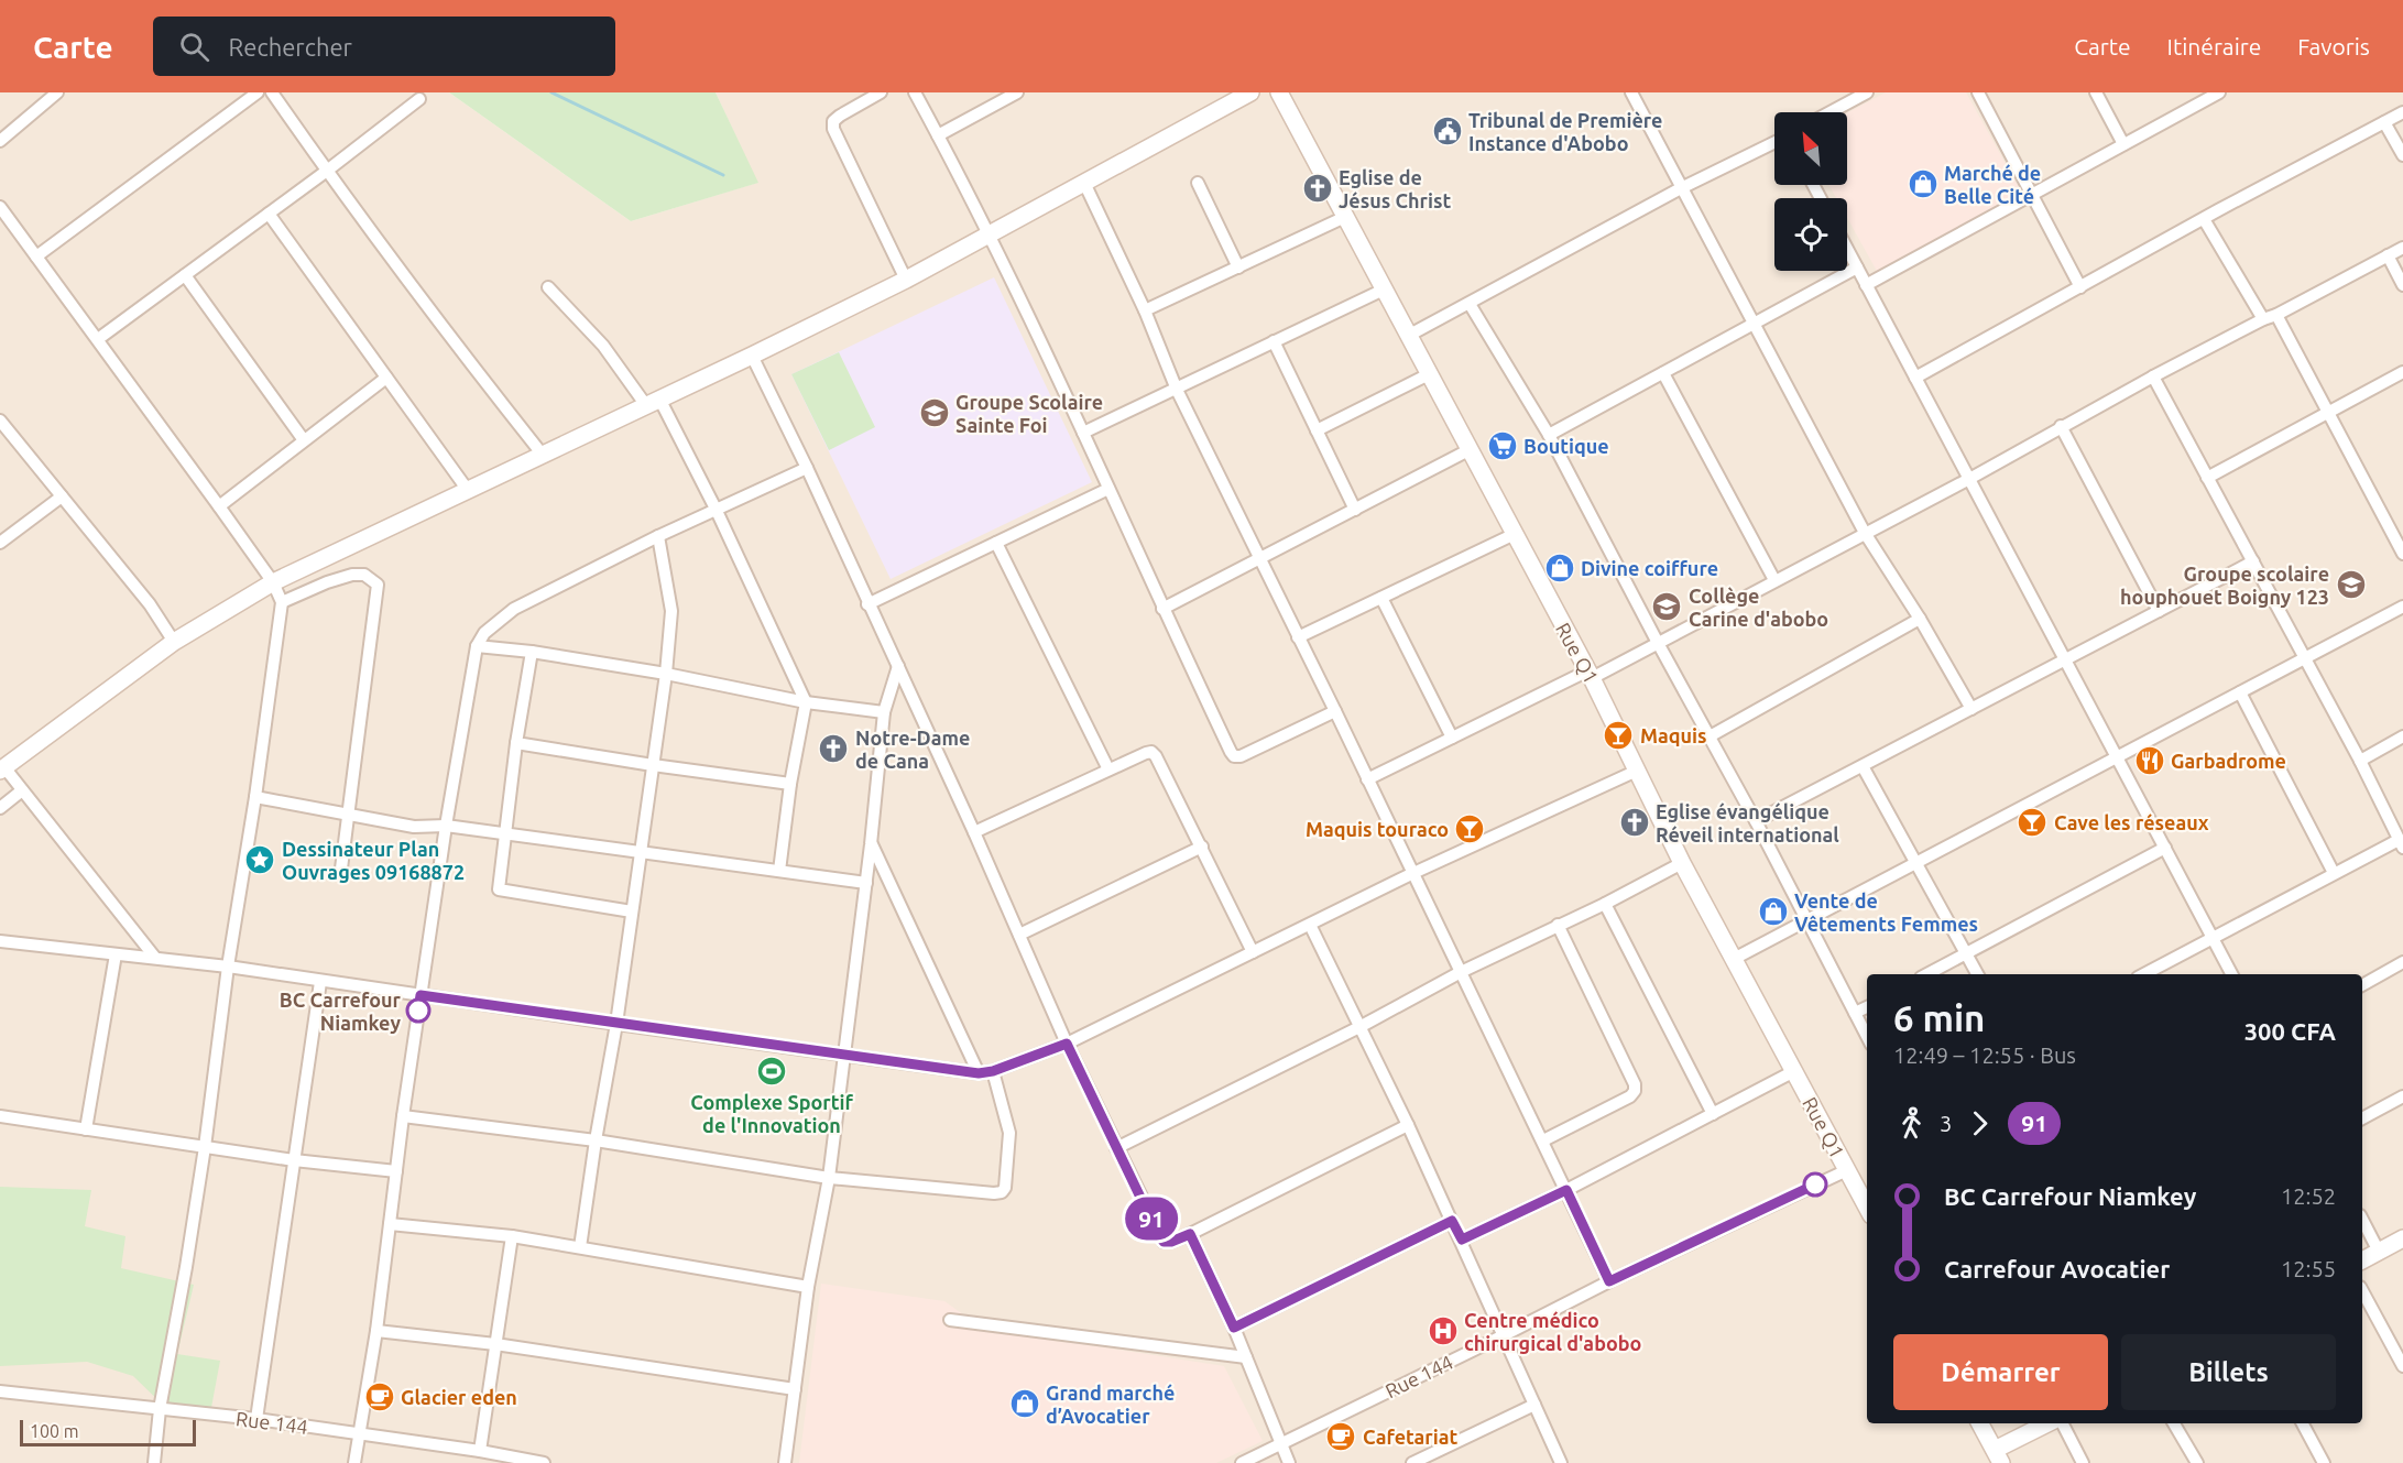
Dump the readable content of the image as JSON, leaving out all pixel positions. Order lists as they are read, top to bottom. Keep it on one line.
{"streets":{"street":["Rue Q1","Rue 144"]},"crossings":[["Rue Q1","Rue 144"]],"places":{"public building":["Tribunal de Première Instance d'Abobo"],"shop":["Marché de Belle Cité","Divine coiffure","Vente de Vêtements Femmes","Grand marché d’Avocatier"],"church":["Eglise de Jésus Christ","Notre-Dame de Cana","Eglise évangélique Réveil international"],"school or university":["Groupe Scolaire Sainte Foi","Groupe scolaire houphouet Boigny 123","Collège Carine d'abobo"],"supermarket":["Boutique"],"bar":["Maquis","Cave les réseaux","Maquis touraco"],"restaurant":["Garbadrome"],"place":["Dessinateur Plan Ouvrages 09168872"],"other":["BC Carrefour Niamkey"],"sports":["Complexe Sportif de l'Innovation"],"hospital":["Centre médico chirurgical d'abobo"],"cafe":["Glacier eden","Cafetariat"]},"lines":["bus line 91"],"scale_bar":"100 m","north":"top left","page":{"header":"Carte","search":"Rechercher","nav":["Carte","Itinéraire","Favoris"],"on_map":"91","heading":["6 min","12:49 – 12:55 · Bus","300 CFA"],"legs":["3","91"],"list":[{"name":"BC Carrefour Niamkey","value":"12:52"},{"name":"Carrefour Avocatier","value":"12:55"}],"buttons":["Démarrer","Billets"],"scale":"100 m"}}
